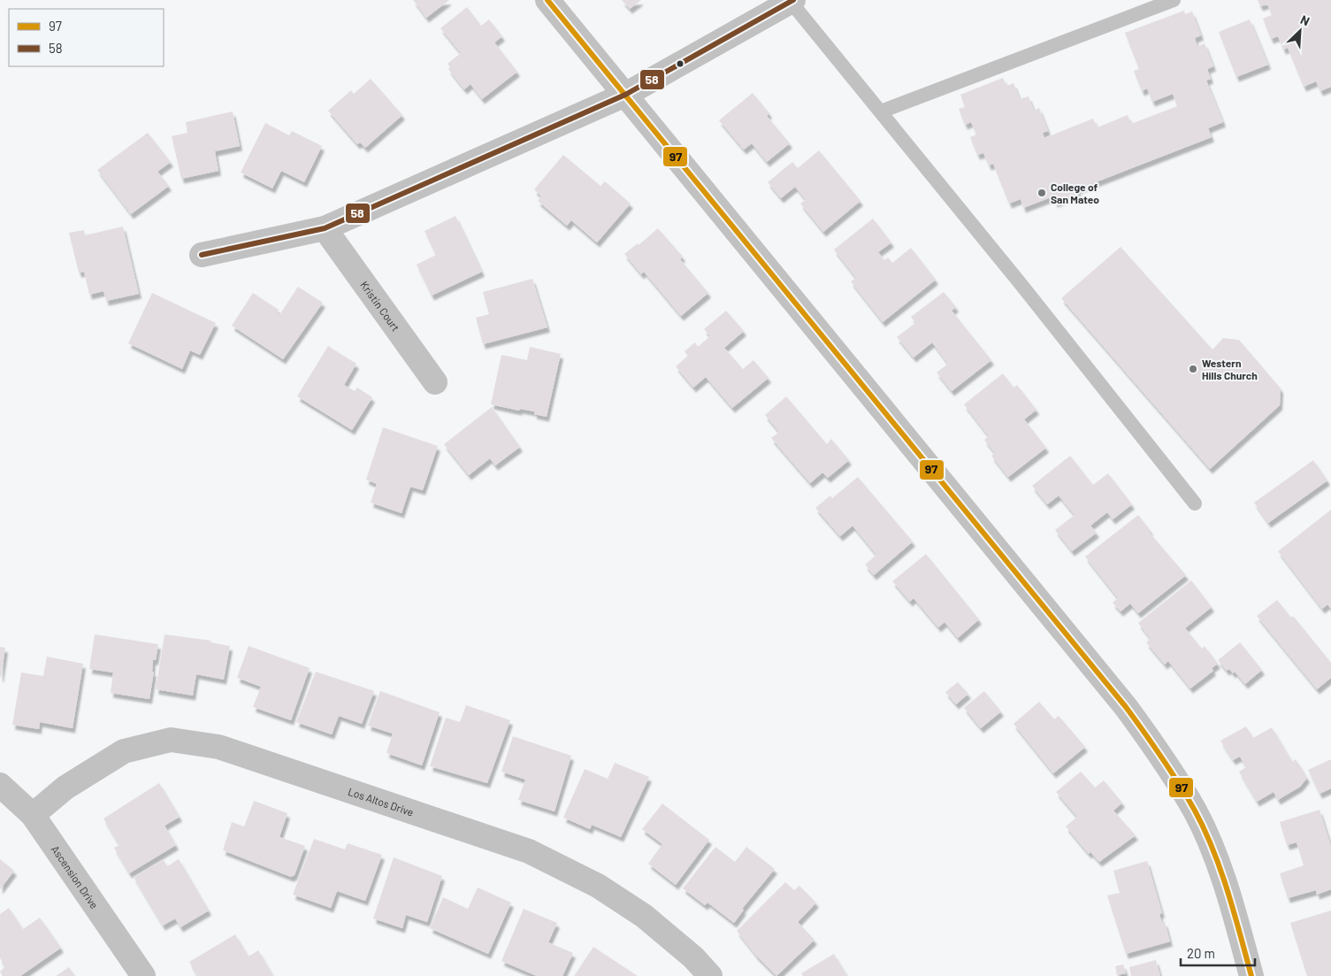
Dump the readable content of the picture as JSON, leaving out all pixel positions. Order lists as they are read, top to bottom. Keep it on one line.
{"streets":{"street":["Kristin Court","Los Altos Drive","Ascension Drive"]},"crossings":[["Los Altos Drive","Ascension Drive"]],"places":["College of San Mateo","Western Hills Church"],"lines":["transit line 97","transit line 58"],"legend":["97","58"],"scale_bar":"20 m","north":"top right"}
